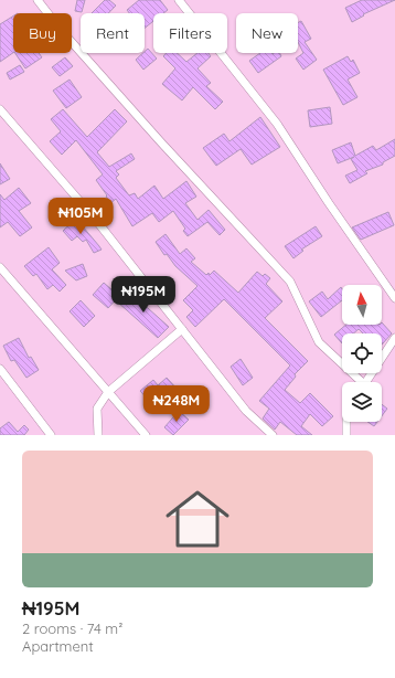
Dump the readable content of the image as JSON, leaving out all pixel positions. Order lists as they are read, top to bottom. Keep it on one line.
{"north":"top","page":{"chip":["Buy","Rent","Filters","New"],"price":["₦105M","₦195M","₦248M"],"list":[{"name":"₦195M","note":"2 rooms · 74 m² · Apartment"}]}}
